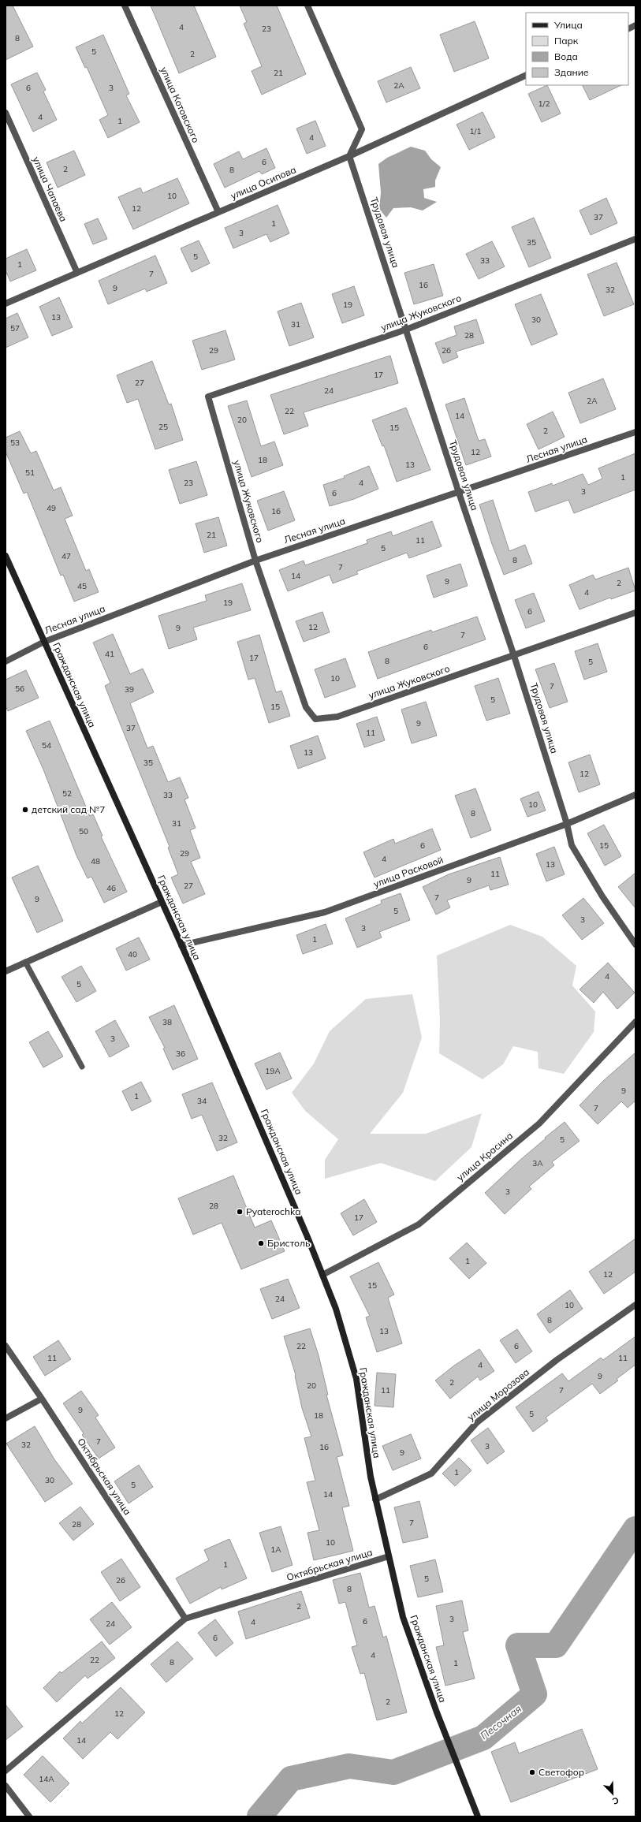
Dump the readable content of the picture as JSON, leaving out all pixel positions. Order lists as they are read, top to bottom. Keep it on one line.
{"streets":{"street":["улица Котовского","улица Осипова","улица Чапаева","Трудовая улица","улица Жуковского","Лесная улица","Гражданская улица","улица Расковой","улица Красина","улица Морозова","Октябрьская улица"]},"crossings":[["улица Котовского","улица Осипова"],["улица Осипова","улица Чапаева"],["улица Осипова","Трудовая улица"],["Трудовая улица","улица Жуковского"],["Трудовая улица","Лесная улица"],["Трудовая улица","улица Расковой"],["улица Жуковского","Лесная улица"],["Лесная улица","Гражданская улица"],["Гражданская улица","улица Расковой"],["Гражданская улица","улица Красина"],["Гражданская улица","улица Морозова"],["Гражданская улица","Октябрьская улица"]],"water":["Песочная"],"places":["детский сад №7","Pyaterochka","Бристоль","Светофор"],"house_numbers":["4","23","8","5","2","21","2А","6","3","1/2","4","1","1/1","4","6","2","8","10","12","37","1","3","35","5","33","1","7","16","9","32","19","13","30","31","57","28","29","26","17","27","24","2А","22","14","20","25","15","2","53","12","18","13","51","1","23","4","3","6","49","16","21","11","5","47","8","7","14","9","2","45","4","19","6","12","9","7","6","41","17","8","5","10","7","56","39","5","15","9","37","11","54","13","35","12","52","33","10","8","31","50","6","15","29","4","48","13","11","9","27","46","7","9","5","3","3","1","40","4","5","38","3","36","19А","9","1","34","7","32","5","3А","3","28","17","1","12","15","24","10","8","13","22","6","11","11","4","9","2","20","11","7","9","5","18","7","32","3","16","9","1","30","5","14","7","28","10","1А","1","5","26","8","2","3","6","4","24","6","4","22","8","1","2","12","14","14А"],"legend":["Улица","Парк","Вода","Здание"],"north":"bottom right"}
